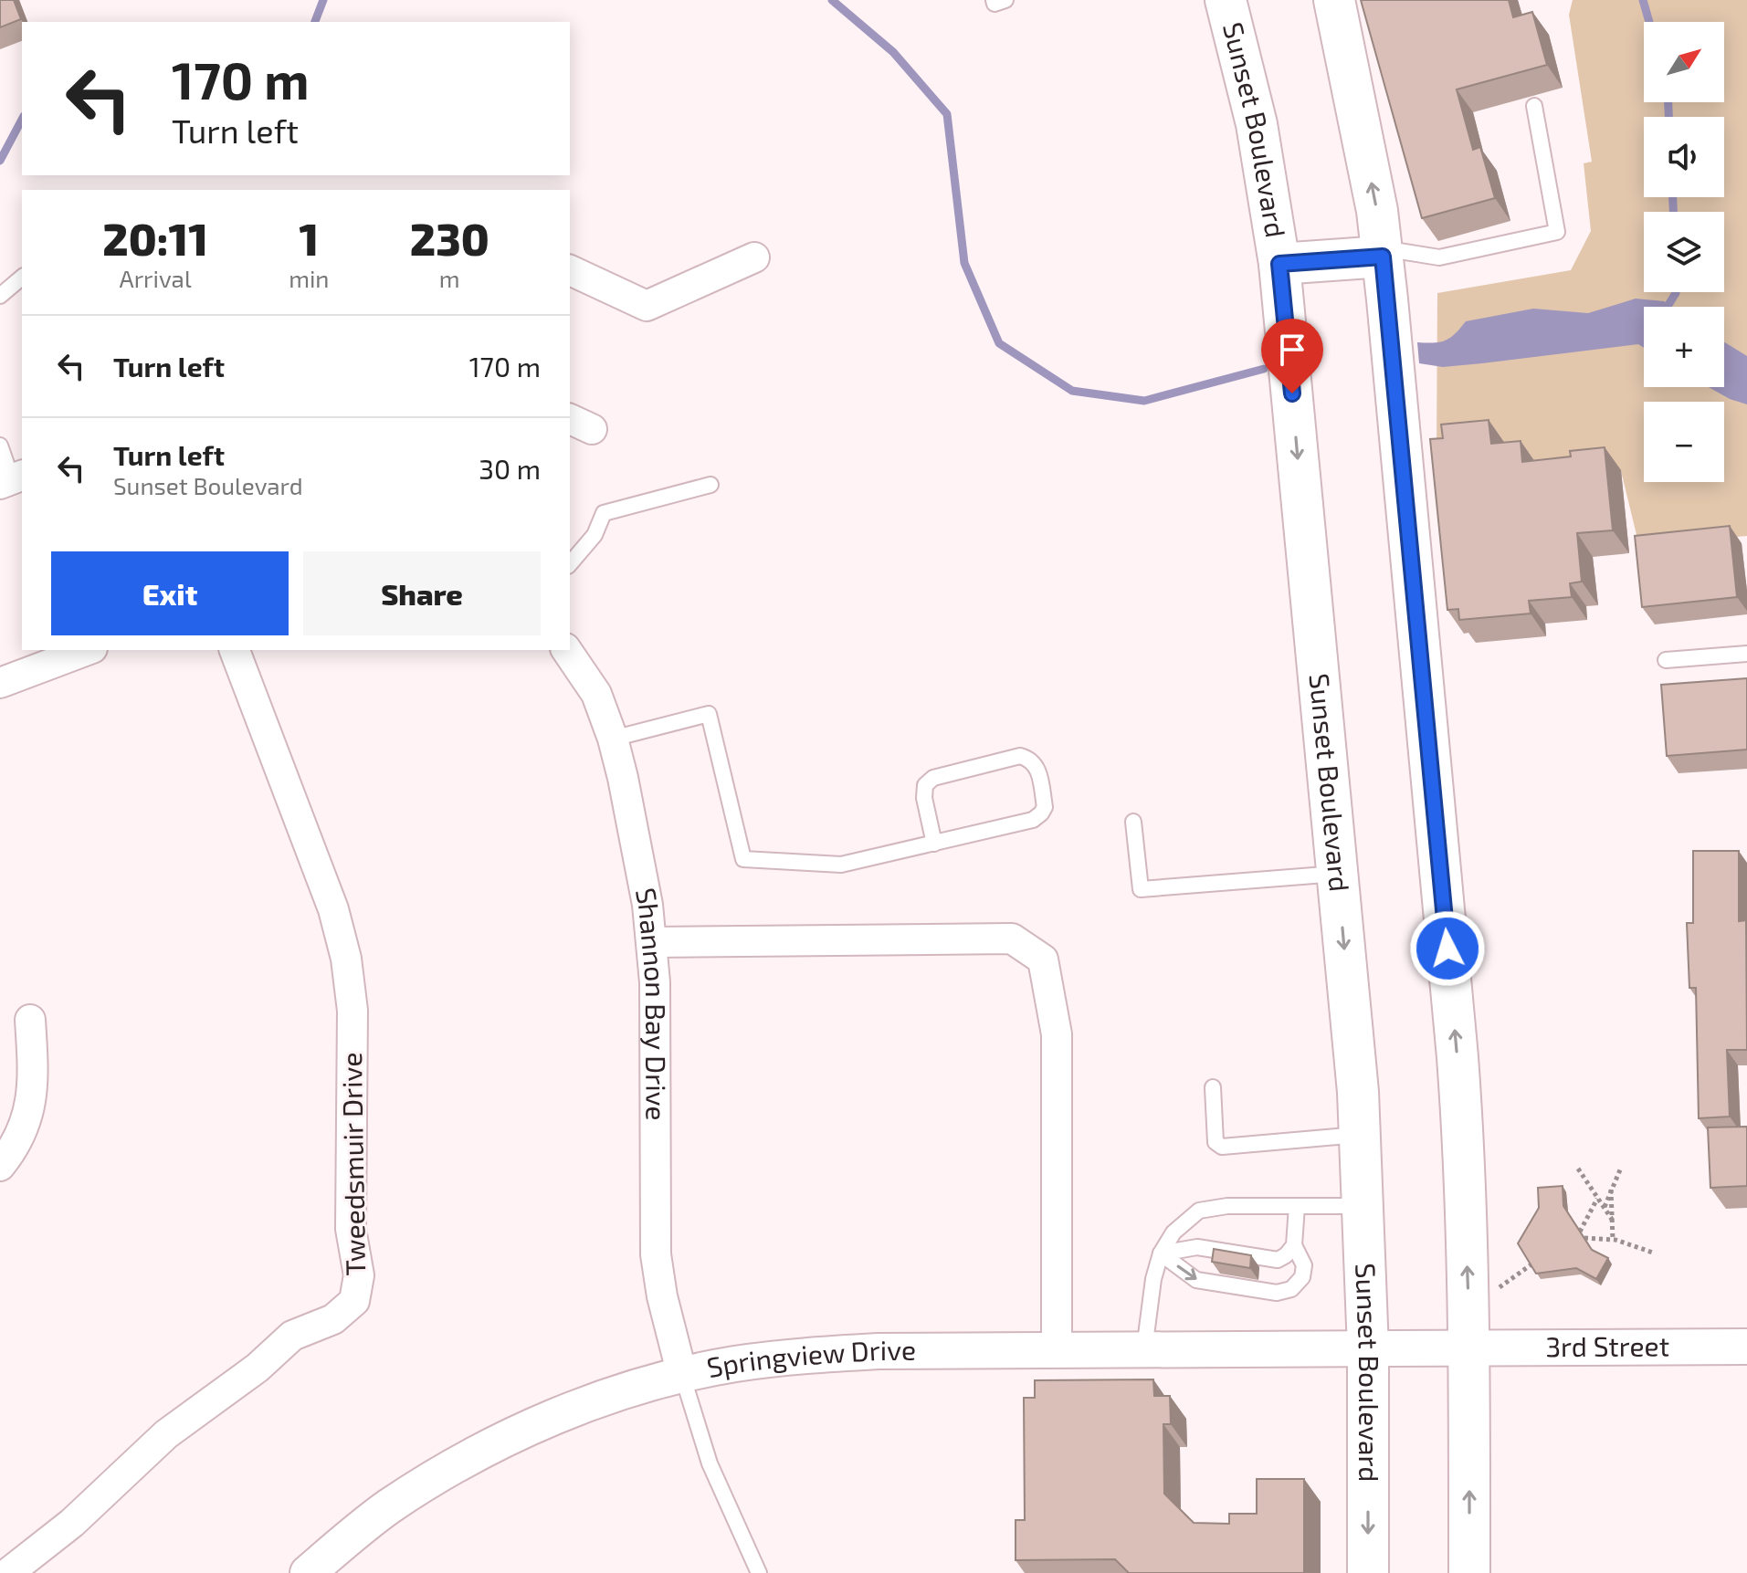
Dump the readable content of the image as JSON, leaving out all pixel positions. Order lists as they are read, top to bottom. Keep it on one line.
{"streets":{"main road":["Sunset Boulevard"],"street":["Shannon Bay Drive","Tweedsmuir Drive","3rd Street","Springview Drive"]},"crossings":[["Sunset Boulevard","3rd Street"],["Sunset Boulevard","Springview Drive"],["Shannon Bay Drive","Springview Drive"],["3rd Street","Springview Drive"]],"north":"top right","page":{"map_buttons":["+","−"],"turn":["170 m","Turn left"],"eta":["20:11","Arrival","1","min","230","m"],"list":[{"name":"Turn left","value":"170 m"},{"name":"Turn left","note":"Sunset Boulevard","value":"30 m"}],"buttons":["Exit","Share"]}}
